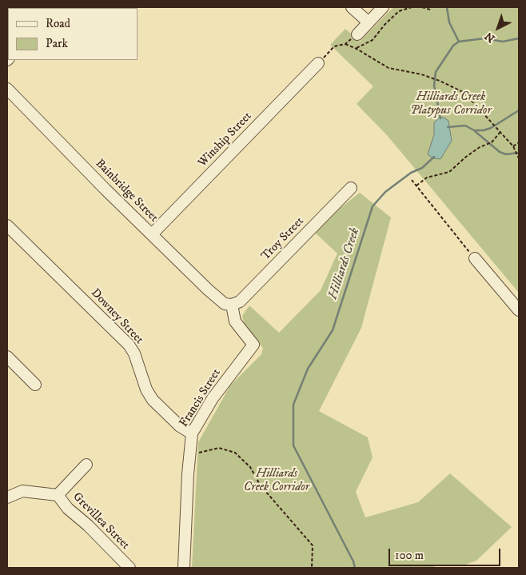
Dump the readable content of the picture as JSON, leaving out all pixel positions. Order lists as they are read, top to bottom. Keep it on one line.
{"streets":{"street":["Winship Street","Bainbridge Street","Troy Street","Downey Street","Francis Street","Grevillea Street"]},"crossings":[["Winship Street","Bainbridge Street"],["Bainbridge Street","Troy Street"],["Bainbridge Street","Francis Street"],["Troy Street","Francis Street"],["Downey Street","Francis Street"]],"water":["Hilliards Creek"],"parks":["Hilliards Creek Platypus Corridor","Hilliards Creek Corridor"],"legend":["Road","Park"],"scale_bar":"100 m","north":"bottom left"}
